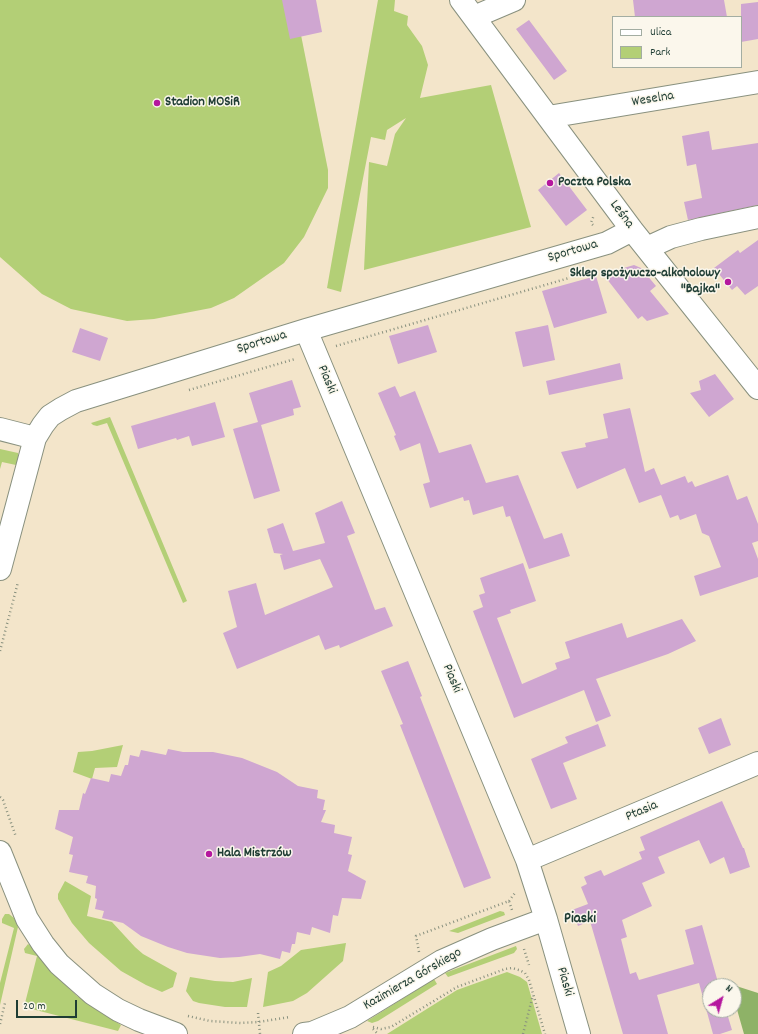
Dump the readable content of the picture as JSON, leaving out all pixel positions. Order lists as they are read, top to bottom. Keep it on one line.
{"streets":{"street":["Weselna","Leśna","Sportowa","Piaski","Ptasia","Kazimierza Górskiego"]},"crossings":[["Weselna","Leśna"],["Leśna","Sportowa"],["Sportowa","Piaski"],["Piaski","Ptasia"],["Piaski","Kazimierza Górskiego"]],"districts":["Piaski"],"places":["Stadion MOSiR","Poczta Polska","Sklep spożywczo-alkoholowy \"Bajka\"","Hala Mistrzów"],"legend":["Ulica","Park"],"scale_bar":"20 m","north":"top right"}
